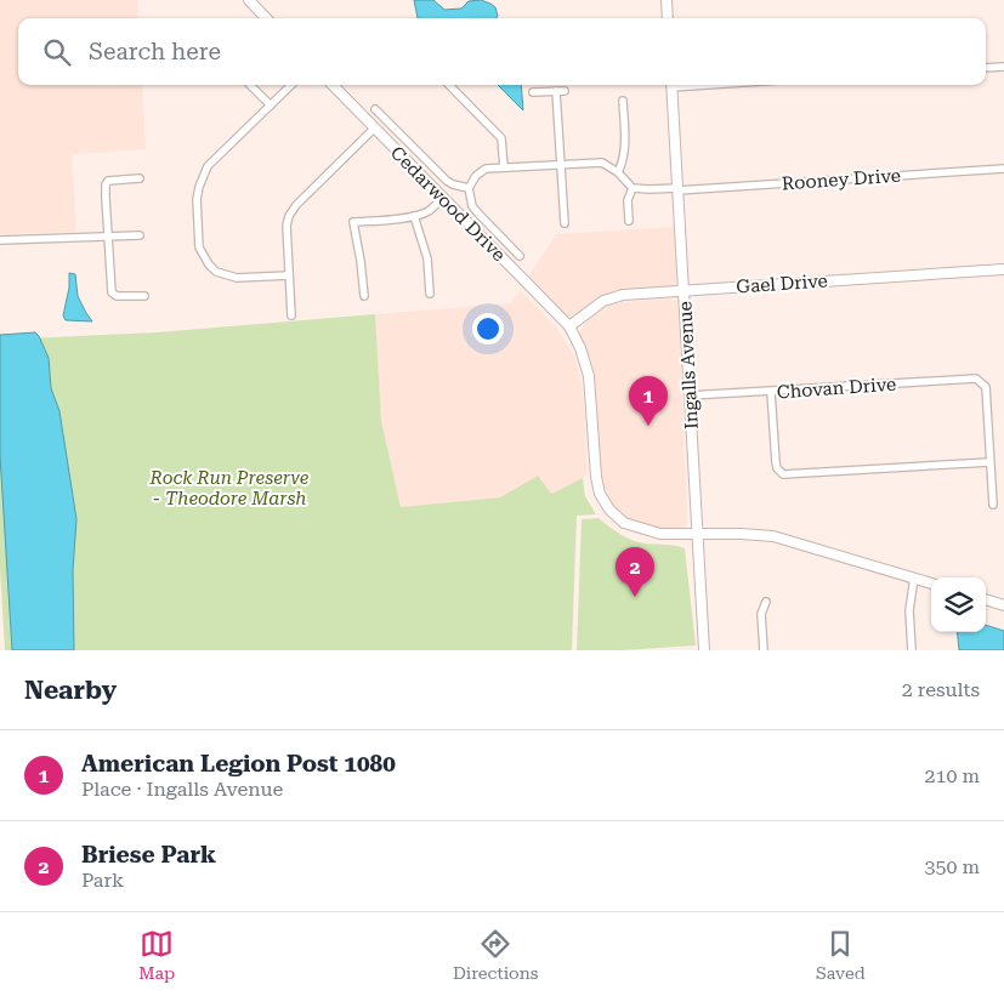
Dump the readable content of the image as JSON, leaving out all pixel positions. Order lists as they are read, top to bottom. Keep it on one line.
{"streets":{"street":["Rooney Drive","Cedarwood Drive","Gael Drive","Ingalls Avenue","Chovan Drive"]},"crossings":[["Rooney Drive","Ingalls Avenue"],["Cedarwood Drive","Gael Drive"],["Cedarwood Drive","Ingalls Avenue"],["Gael Drive","Ingalls Avenue"],["Ingalls Avenue","Chovan Drive"]],"parks":["Rock Run Preserve - Theodore Marsh"],"page":{"search":"Search here","pins":["1","2"],"heading":["Nearby","2 results"],"list":[{"mark":"1","name":"American Legion Post 1080","note":"Place · Ingalls Avenue","value":"210 m"},{"mark":"2","name":"Briese Park","note":"Park","value":"350 m"}],"nav":["Map","Directions","Saved"]}}
